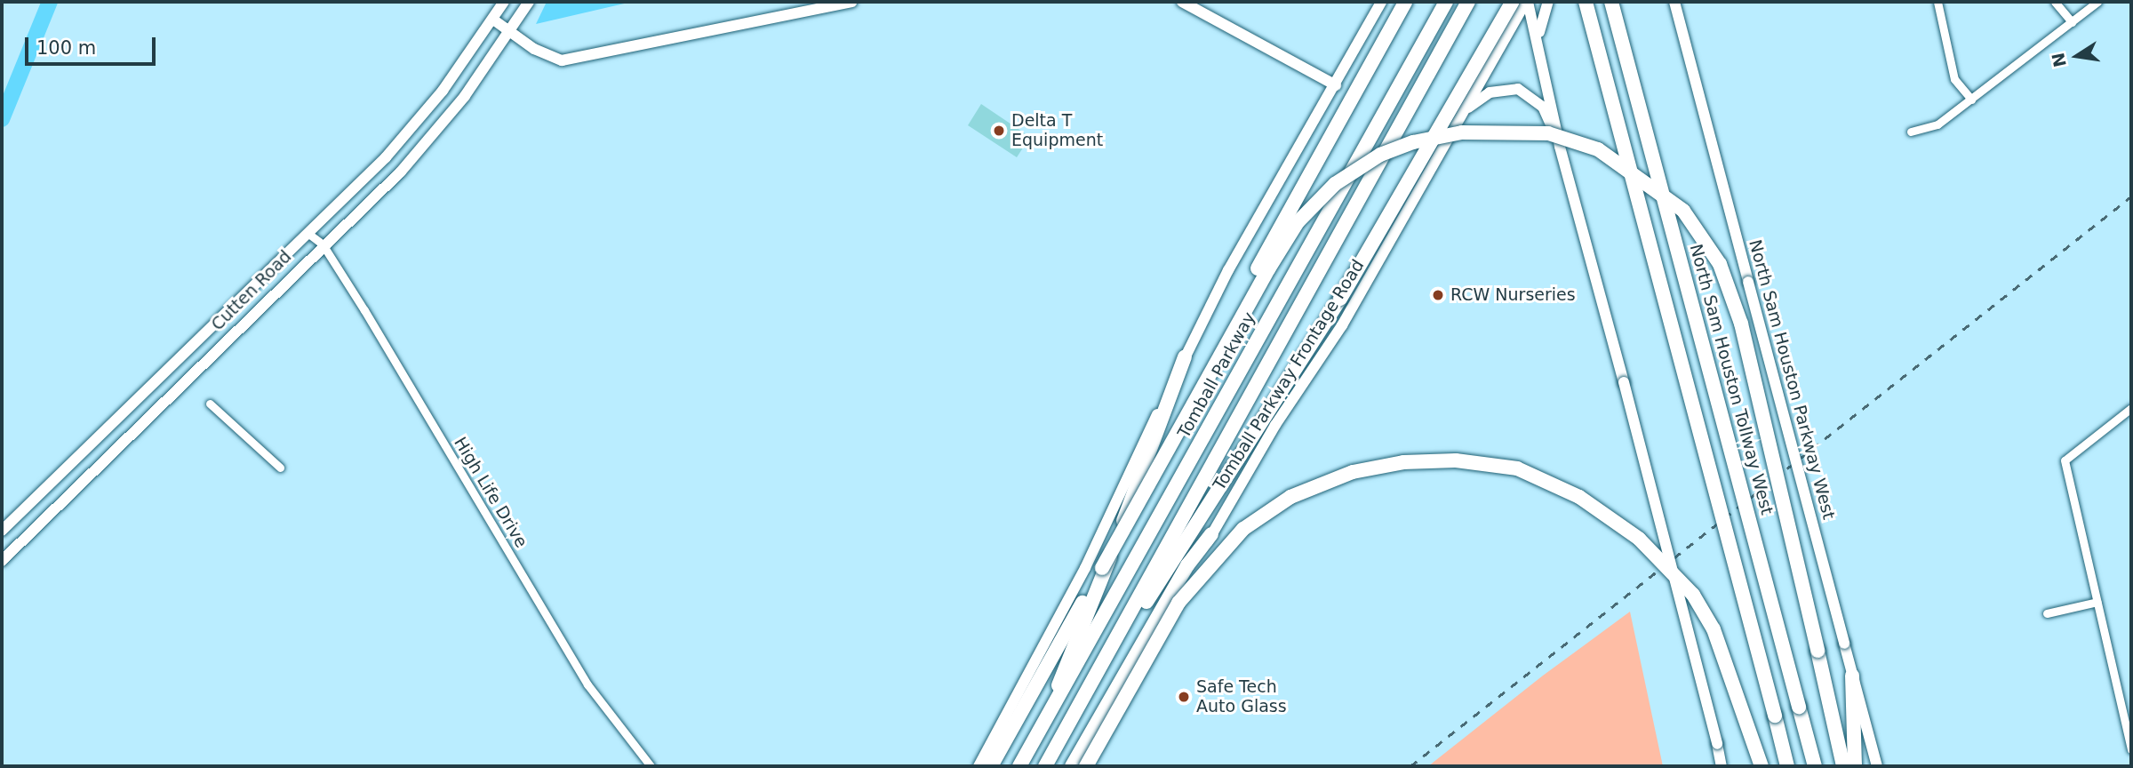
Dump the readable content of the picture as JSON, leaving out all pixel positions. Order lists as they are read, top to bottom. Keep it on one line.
{"streets":{"highway":["Tomball Parkway","North Sam Houston Tollway West"],"main road":["Cutten Road","Tomball Parkway Frontage Road","North Sam Houston Parkway West"],"street":["High Life Drive"]},"crossings":[["Cutten Road","High Life Drive"]],"places":["Delta T Equipment","RCW Nurseries","Safe Tech Auto Glass"],"scale_bar":"100 m","north":"left"}
